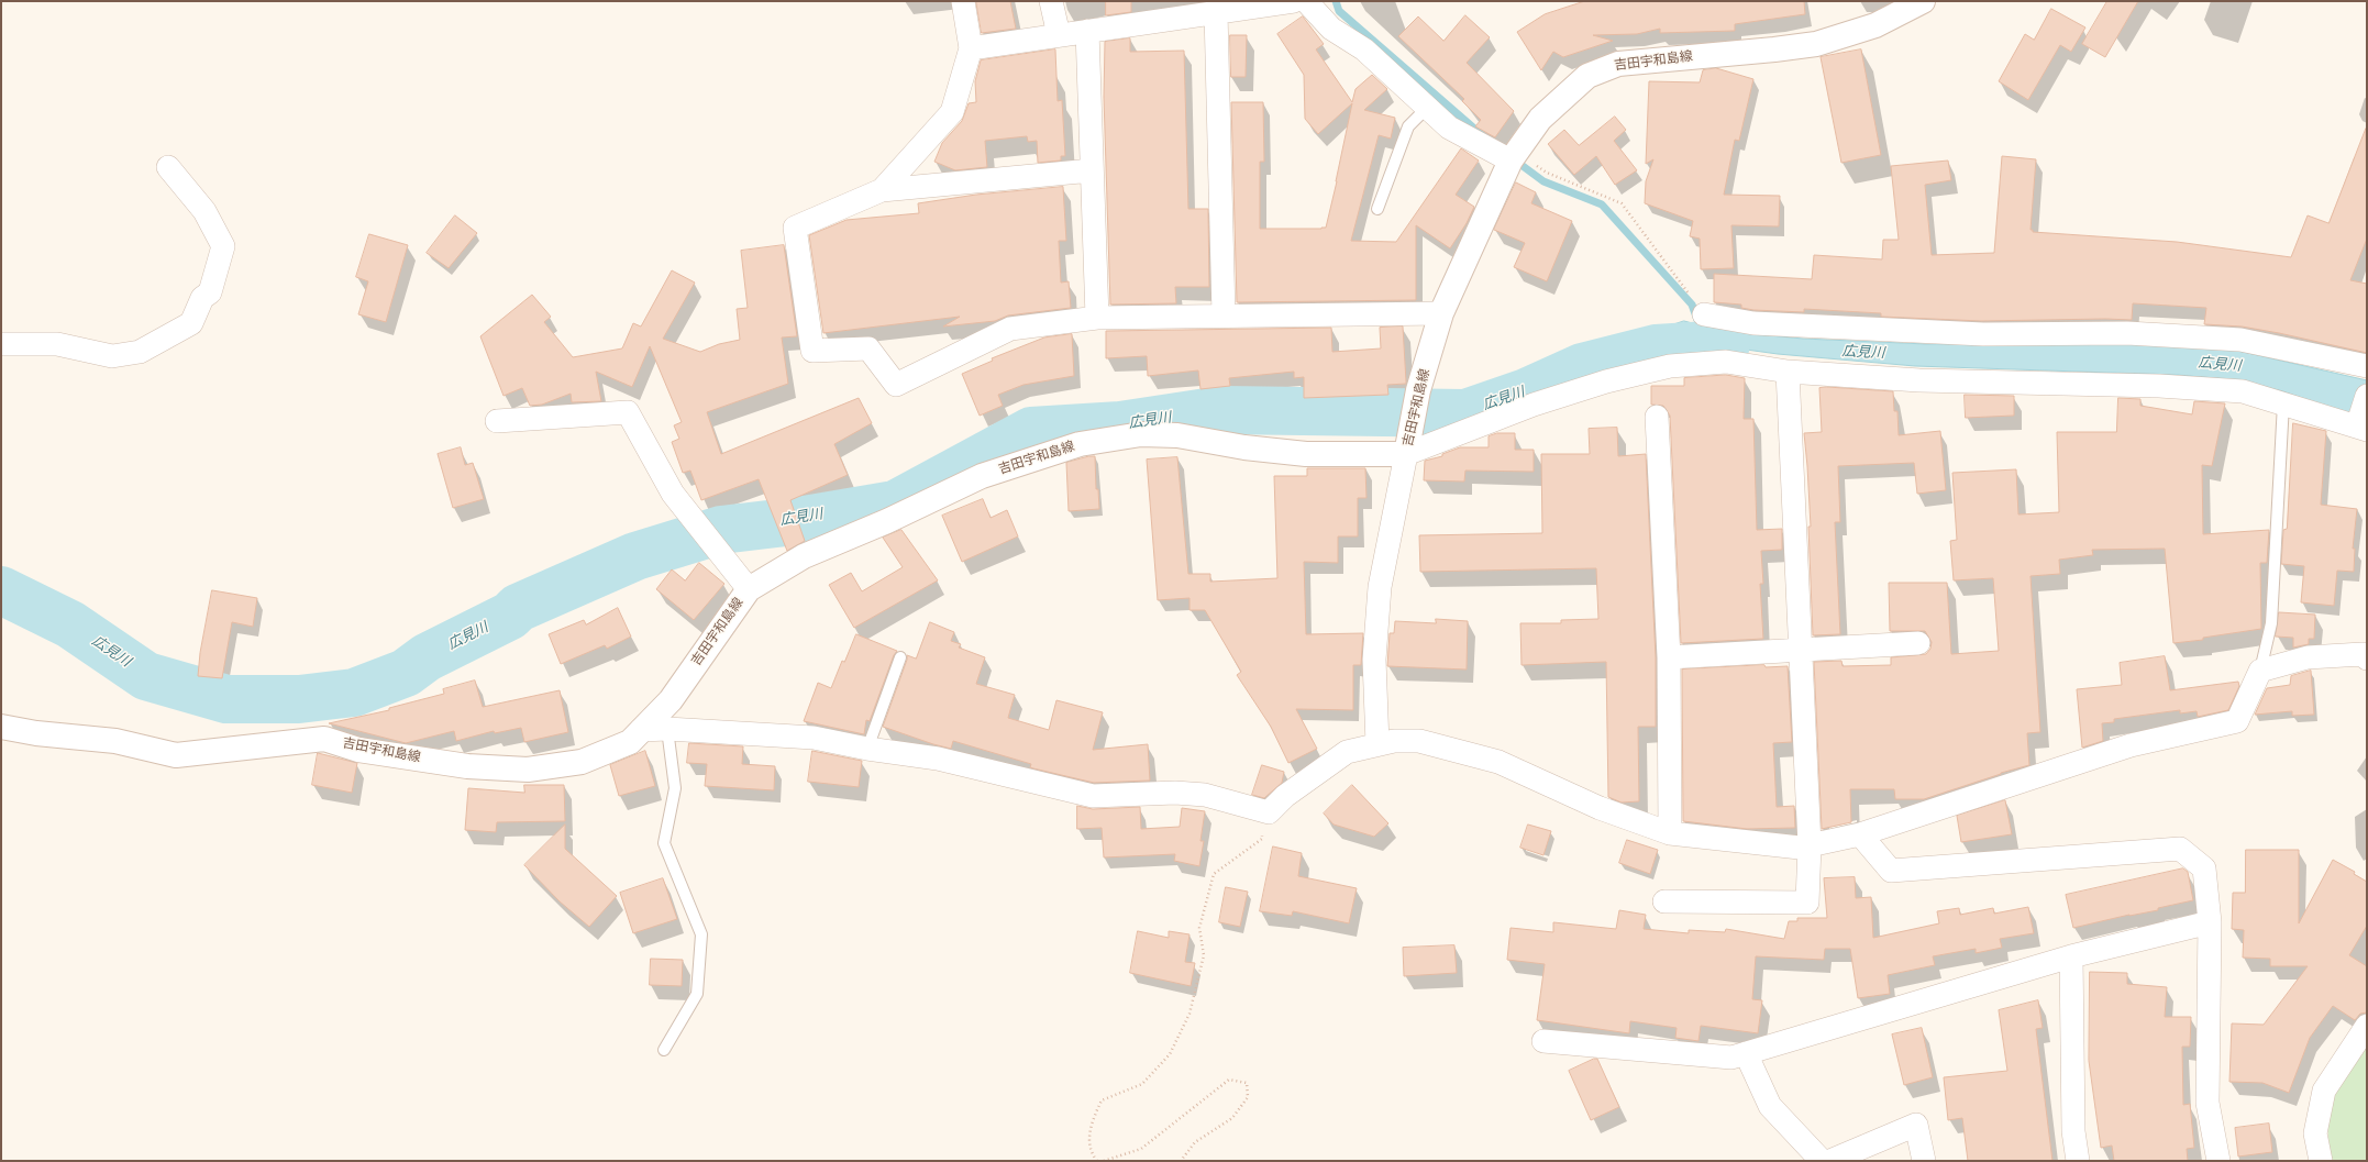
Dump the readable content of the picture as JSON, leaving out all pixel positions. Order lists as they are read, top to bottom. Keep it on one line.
{"streets":{"main road":["吉田宇和島線"]},"water":["広見川"]}
